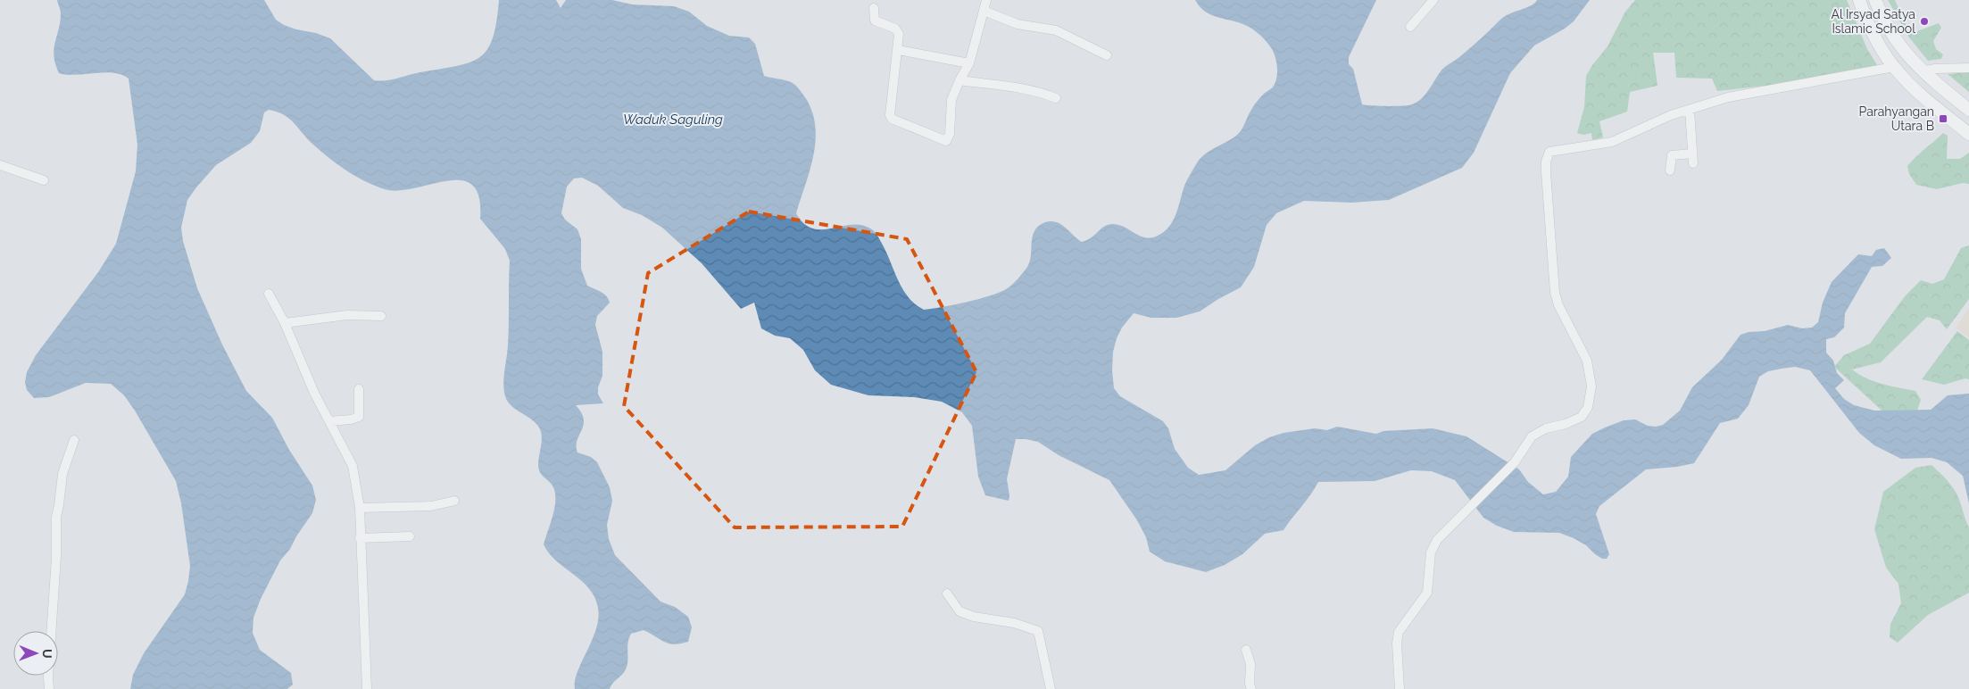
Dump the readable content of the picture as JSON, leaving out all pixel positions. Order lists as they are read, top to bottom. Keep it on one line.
{"water":["Waduk Saguling"],"places":{"other":["Al Irsyad Satya Islamic School"],"transit":["Parahyangan Utara B"]},"north":"right"}
